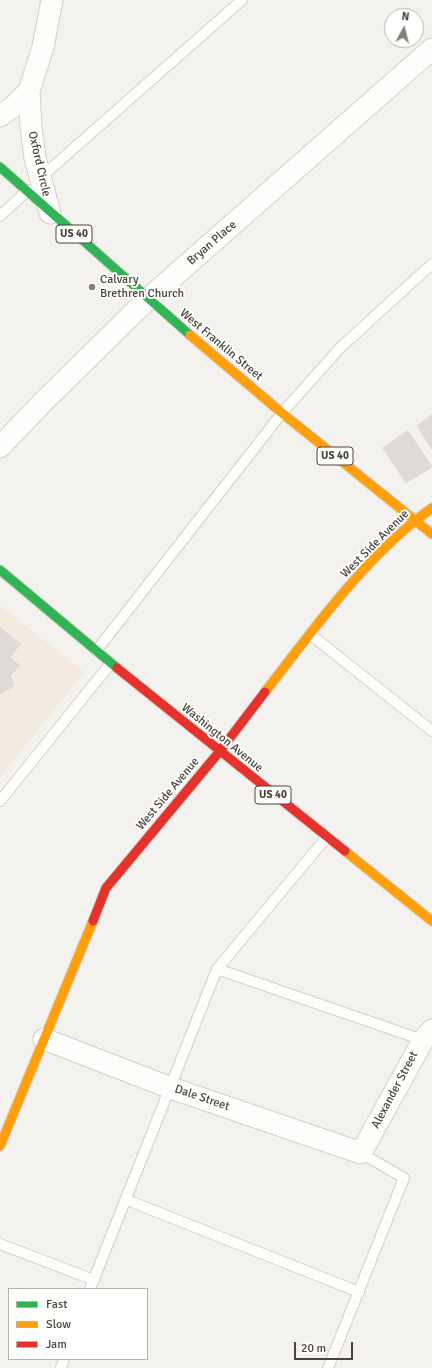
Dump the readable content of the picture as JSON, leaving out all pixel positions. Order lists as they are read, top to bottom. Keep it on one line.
{"streets":{"main road":["US 40","West Franklin Street","West Side Avenue","Washington Avenue"],"street":["Oxford Circle","Bryan Place","Alexander Street","Dale Street"]},"crossings":[["Oxford Circle","West Franklin Street"],["Bryan Place","West Franklin Street"],["West Franklin Street","West Side Avenue"],["West Side Avenue","Washington Avenue"],["West Side Avenue","Dale Street"],["Alexander Street","Dale Street"]],"places":["Calvary Brethren Church"],"legend":["Fast","Slow","Jam"],"scale_bar":"20 m","north":"top"}
